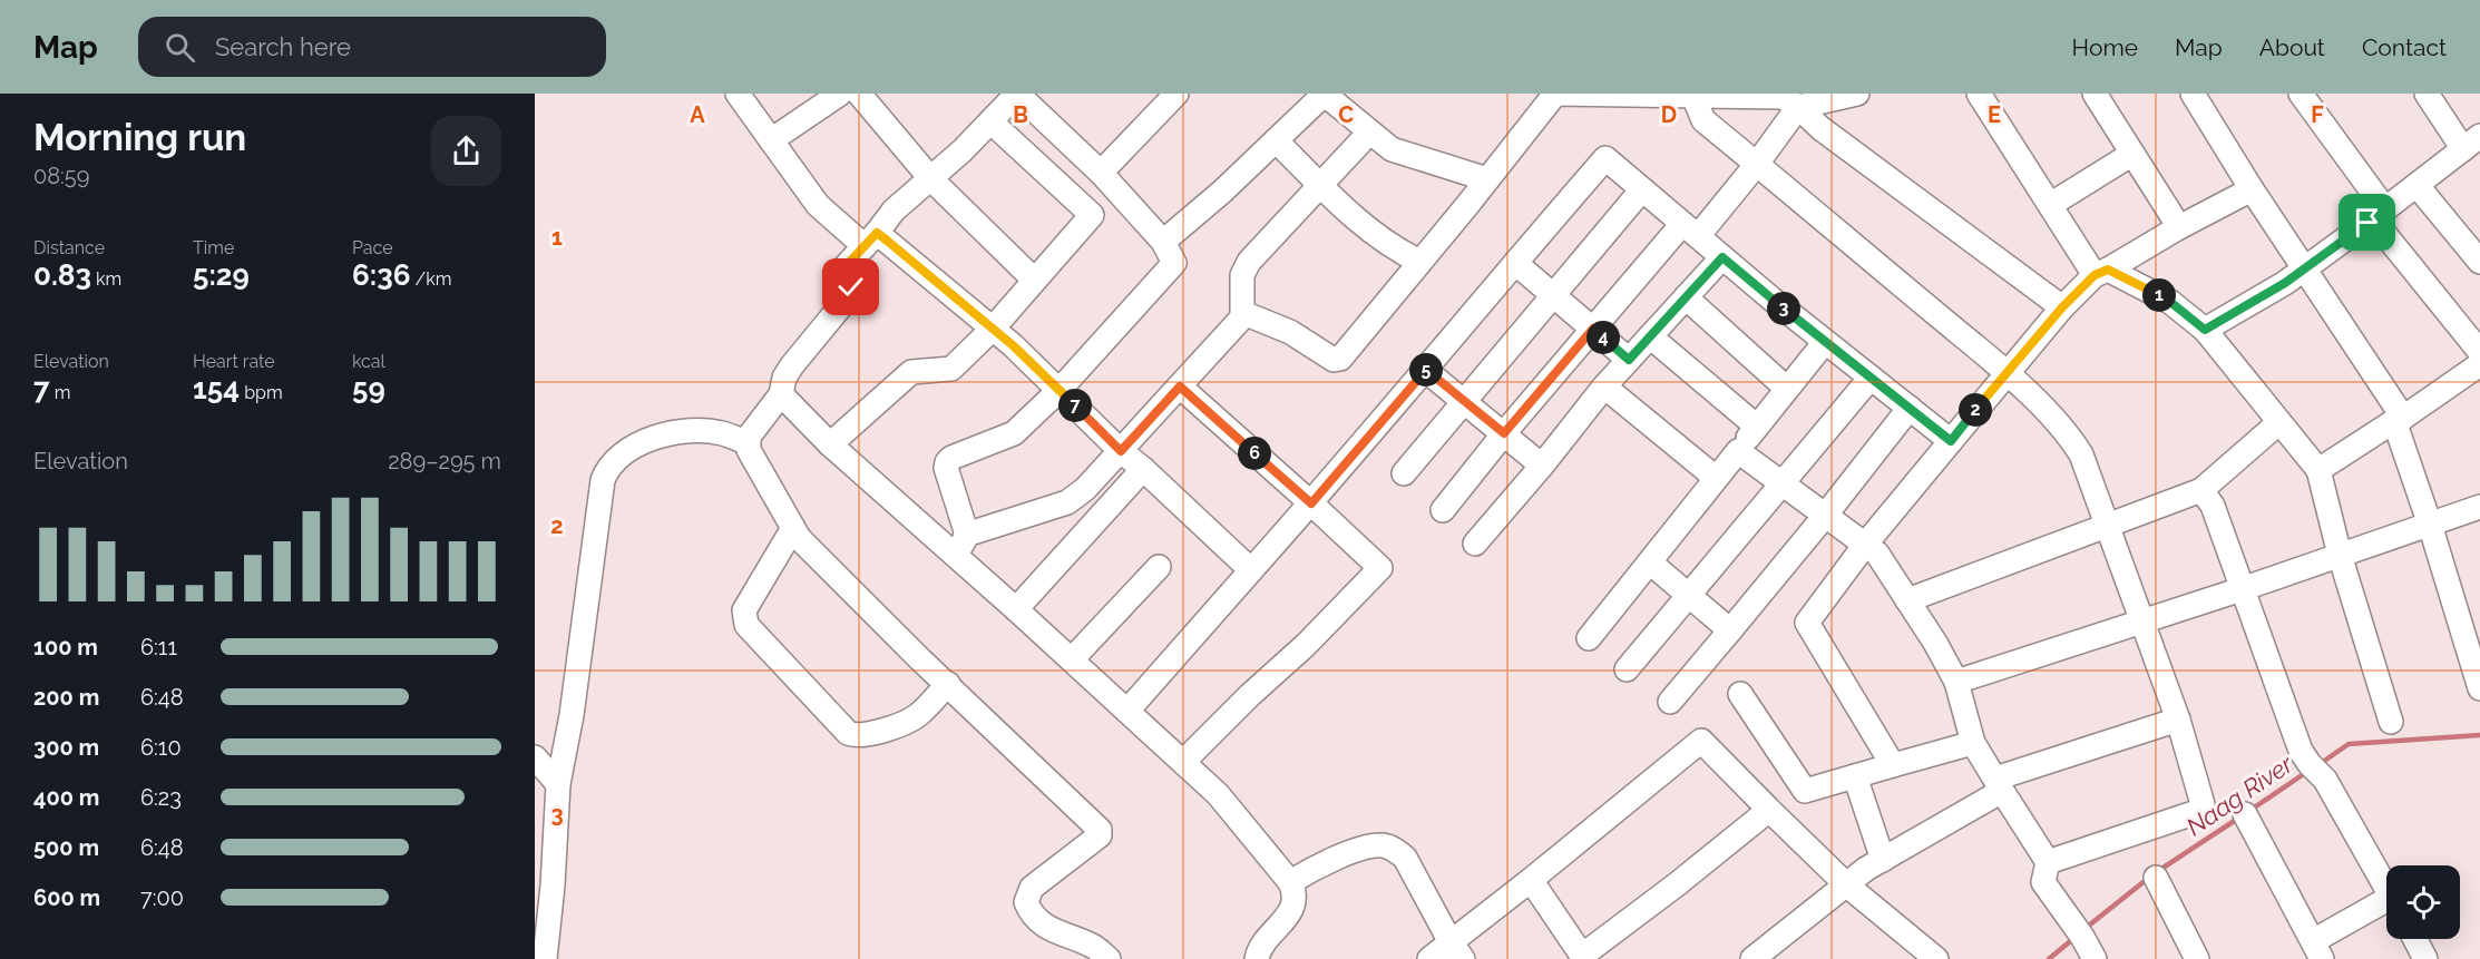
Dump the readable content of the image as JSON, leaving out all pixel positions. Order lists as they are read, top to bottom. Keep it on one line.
{"water":["Naag River"],"page":{"header":"Map","search":"Search here","nav":["Home","Map","About","Contact"],"heading":["Morning run","08:59"],"stats":[["Distance","0.83 km"],["Time","5:29"],["Pace","6:36 /km"],["Elevation","7 m"],["Heart rate","154 bpm"],["kcal","59"]],"pins":["1","3","4","5","7","2","6"],"chart":["Elevation","289–295 m"],"list":[{"name":"100 m","note":"6:11"},{"name":"200 m","note":"6:48"},{"name":"300 m","note":"6:10"},{"name":"400 m","note":"6:23"},{"name":"500 m","note":"6:48"},{"name":"600 m","note":"7:00"}]},"grid":{"columns":["A","B","C","D","E","F"],"rows":["1","2","3"]}}
